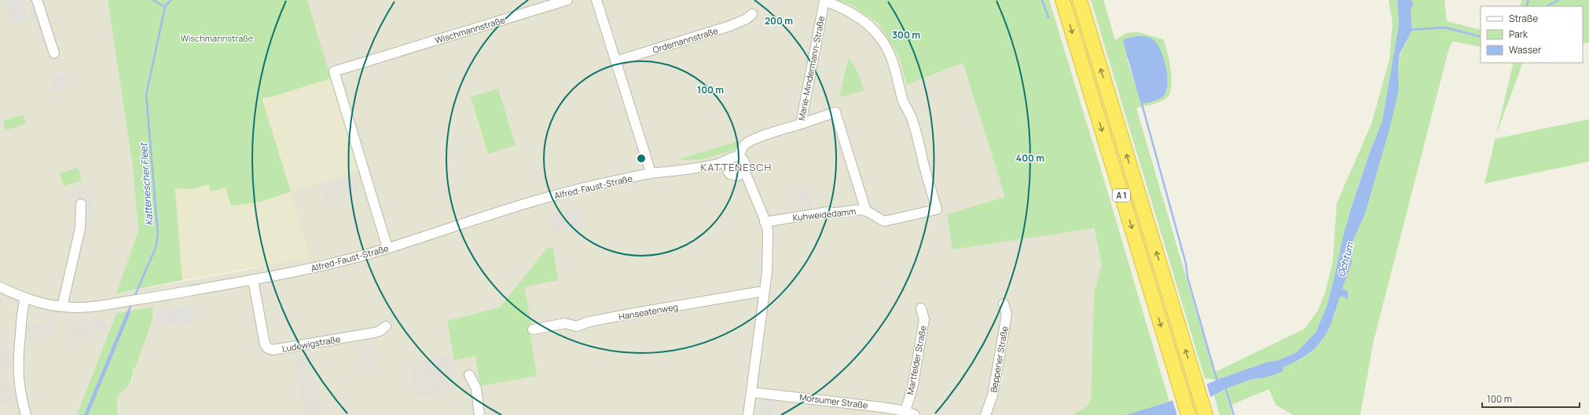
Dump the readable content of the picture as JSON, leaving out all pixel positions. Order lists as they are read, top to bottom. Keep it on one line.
{"streets":{"highway":["A 1"],"street":["Wischmannstraße","Ordemannstraße","Marie-Mindermann-Straße","Alfred-Faust-Straße","Kuhweidedamm","Hanseatenweg","Ludewigstraße","Beppener Straße","Martfelder Straße","Morsumer Straße"]},"crossings":[["Wischmannstraße","Alfred-Faust-Straße"],["Marie-Mindermann-Straße","Alfred-Faust-Straße"],["Marie-Mindermann-Straße","Kuhweidedamm"],["Alfred-Faust-Straße","Kuhweidedamm"],["Alfred-Faust-Straße","Hanseatenweg"],["Alfred-Faust-Straße","Ludewigstraße"],["Alfred-Faust-Straße","Morsumer Straße"],["Martfelder Straße","Morsumer Straße"]],"districts":["KATTENESCH"],"water":["Kattenescher Fleet","Ochtum"],"parks":["Wischmannstraße"],"legend":["Straße","Park","Wasser"],"scale_bar":"100 m","rings":["200 m","300 m","100 m","400 m"]}
